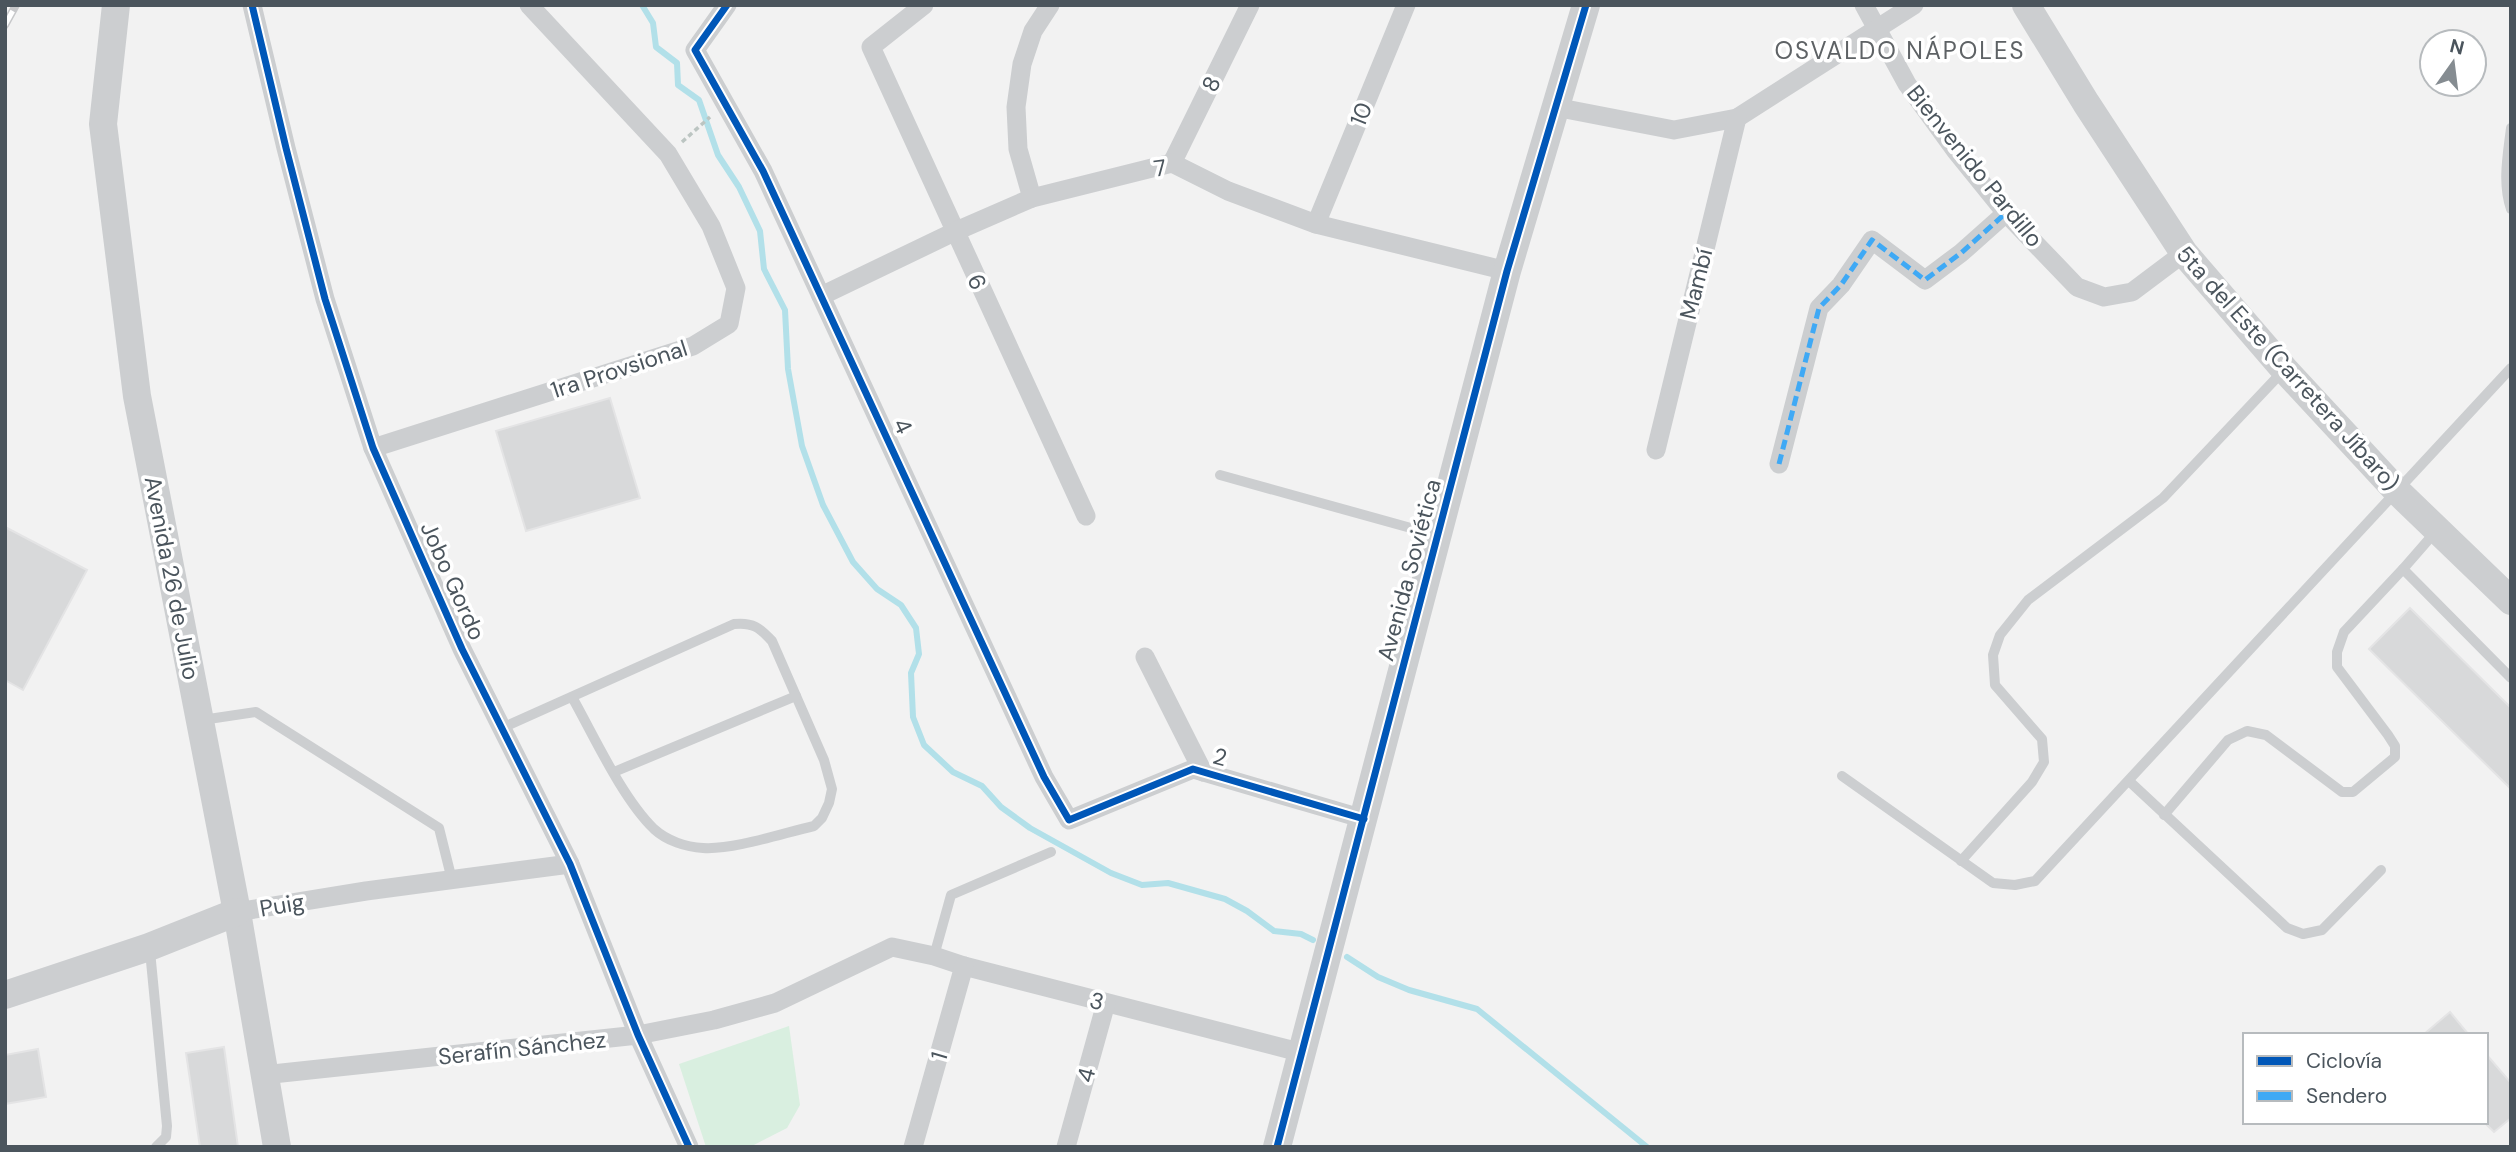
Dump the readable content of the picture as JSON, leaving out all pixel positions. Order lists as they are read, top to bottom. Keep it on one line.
{"streets":{"main road":["5ta del Este (Carretera Jíbaro)","Avenida Soviética","Avenida 26 de Julio","Puig"],"street":["8","10","Bienvenido Pardillo","7","6","Mambí","1ra Provsional","4","Jobo Gordo","2","3","Serafín Sánchez","1"]},"crossings":[["8","7"],["10","7"],["Bienvenido Pardillo","5ta del Este (Carretera Jíbaro)"],["7","6"],["7","4"],["7","Avenida Soviética"],["1ra Provsional","Jobo Gordo"],["4","2"],["4","3"],["Avenida Soviética","2"],["Avenida Soviética","3"],["Avenida 26 de Julio","Puig"],["Avenida 26 de Julio","Serafín Sánchez"],["Jobo Gordo","Puig"],["Jobo Gordo","Serafín Sánchez"],["3","Serafín Sánchez"],["3","1"]],"districts":["OSVALDO NÁPOLES"],"legend":["Ciclovía","Sendero"],"north":"top"}
